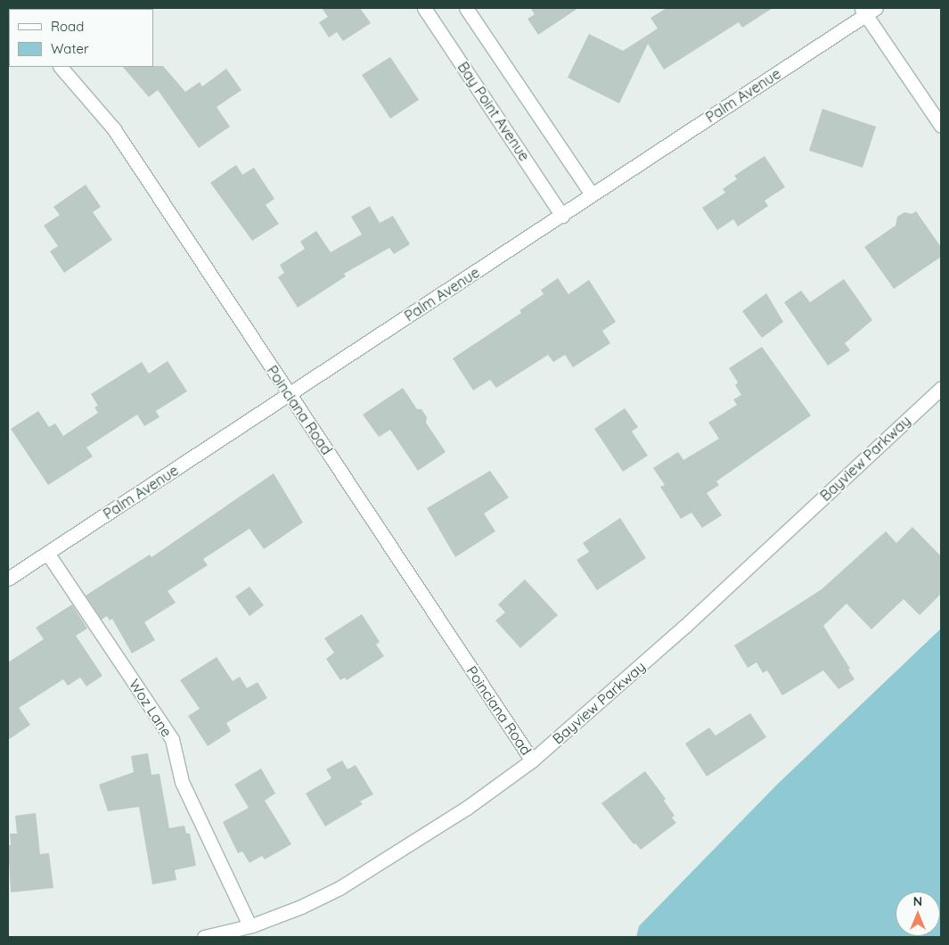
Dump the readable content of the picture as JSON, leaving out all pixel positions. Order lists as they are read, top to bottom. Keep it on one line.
{"streets":{"street":["Palm Avenue","Bay Point Avenue","Poinciana Road","Bayview Parkway","Woz Lane"]},"crossings":[["Palm Avenue","Bay Point Avenue"],["Palm Avenue","Poinciana Road"],["Palm Avenue","Woz Lane"],["Poinciana Road","Bayview Parkway"],["Bayview Parkway","Woz Lane"]],"legend":["Road","Water"],"north":"top"}
